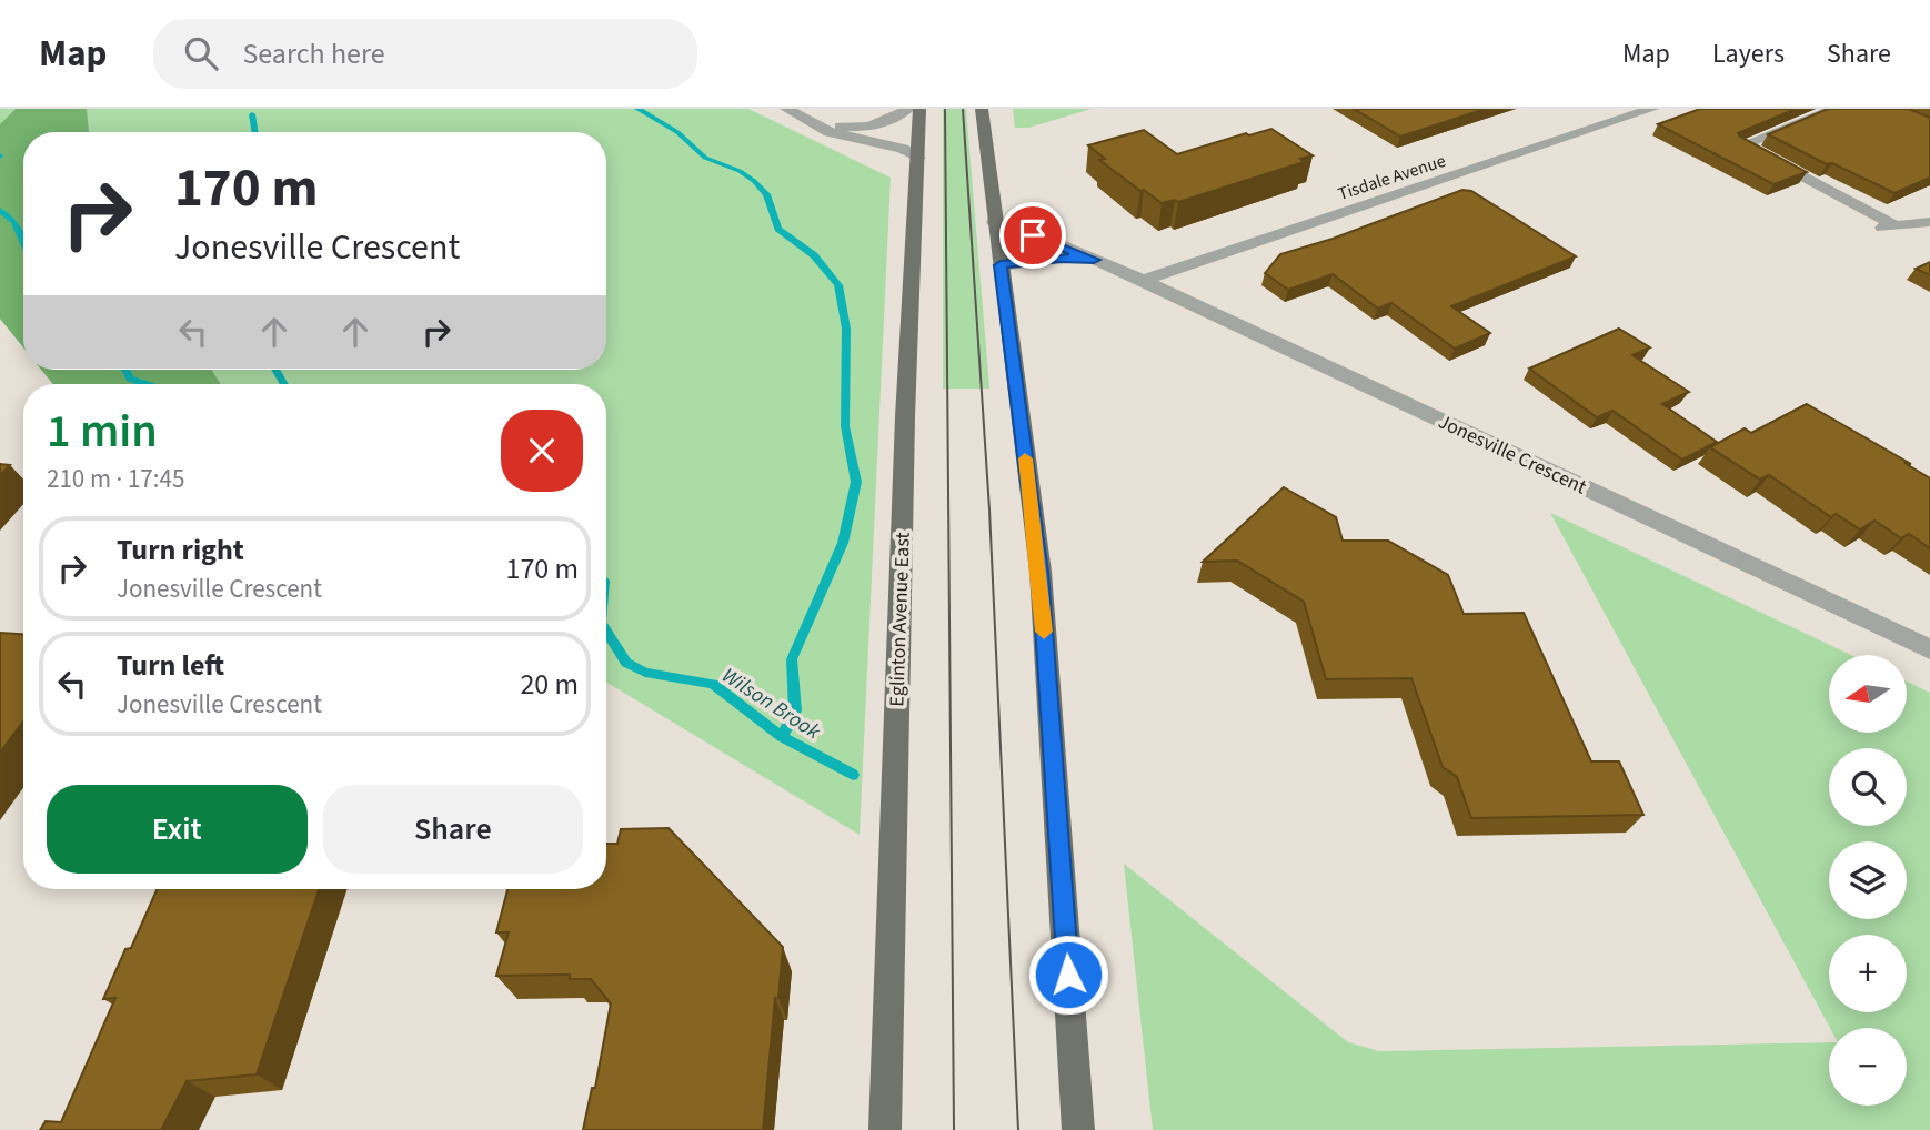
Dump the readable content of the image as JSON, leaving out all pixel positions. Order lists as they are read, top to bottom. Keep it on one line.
{"streets":{"main road":["Eglinton Avenue East"],"street":["Tisdale Avenue","Jonesville Crescent"]},"crossings":[["Tisdale Avenue","Jonesville Crescent"]],"water":["Wilson Brook"],"north":"left","page":{"header":"Map","search":"Search here","nav":["Map","Layers","Share"],"turn":["170 m","Jonesville Crescent"],"heading":["1 min","210 m · 17:45"],"list":[{"name":"Turn right","note":"Jonesville Crescent","value":"170 m"},{"name":"Turn left","note":"Jonesville Crescent","value":"20 m"}],"map_buttons":["+","−"],"buttons":["Exit","Share"]}}
